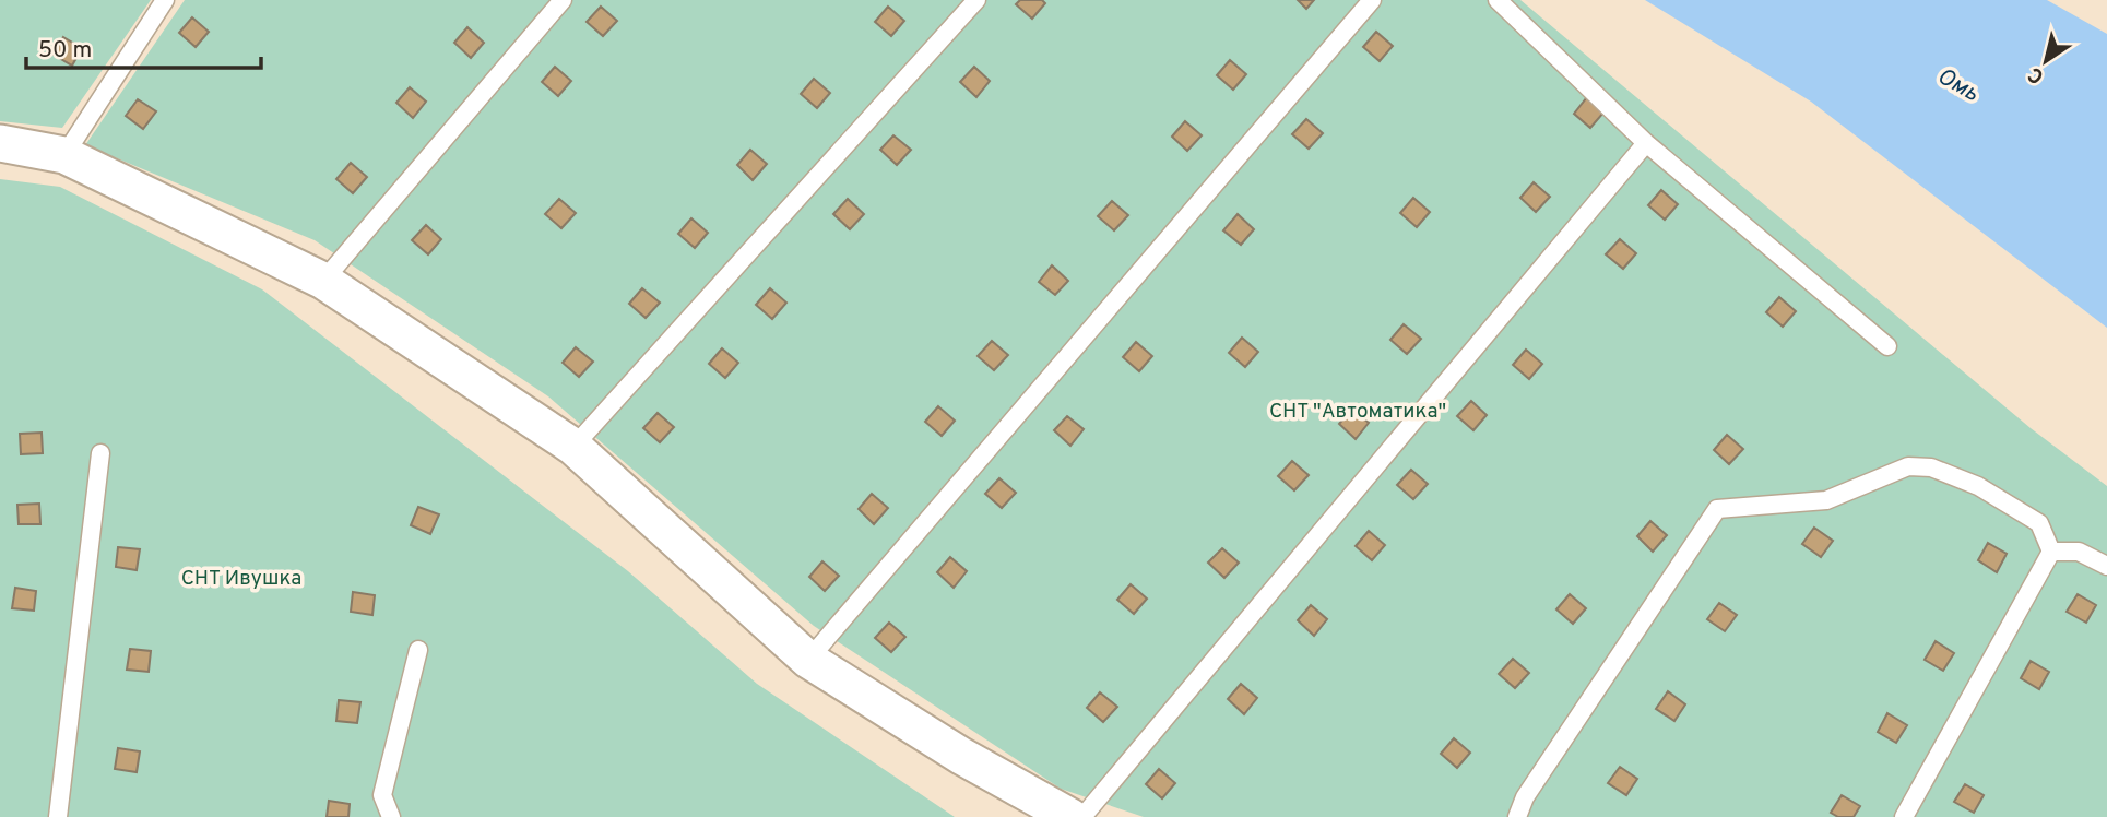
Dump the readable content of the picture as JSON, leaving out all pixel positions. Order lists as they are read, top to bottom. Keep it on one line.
{"water":["Омь"],"parks":["СНТ \"Автоматика\"","СНТ Ивушка"],"scale_bar":"50 m","north":"bottom left"}
